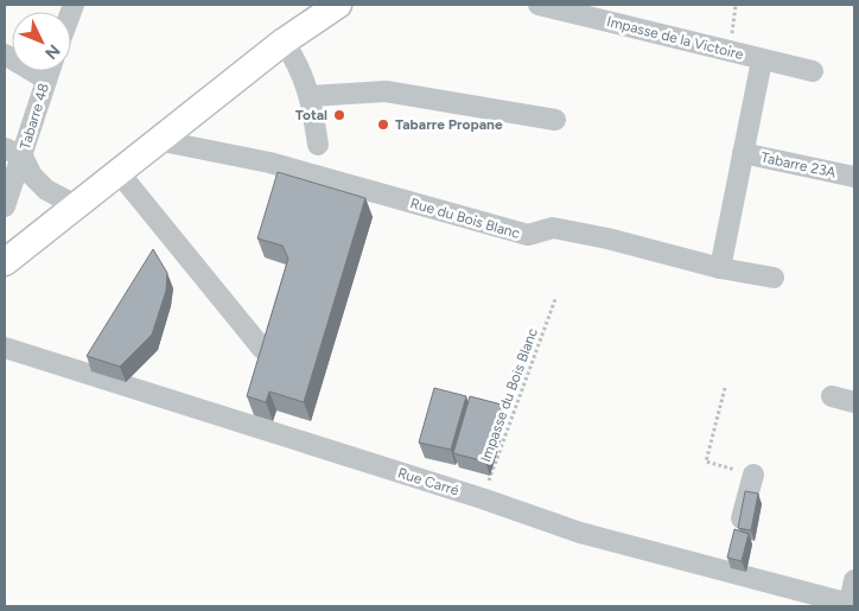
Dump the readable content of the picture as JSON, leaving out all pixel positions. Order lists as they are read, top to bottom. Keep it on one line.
{"streets":{"street":["Impasse de la Victoire","Tabarre 48","Tabarre 23A","Rue du Bois Blanc","Rue Carré"],"path":["Impasse du Bois Blanc"]},"crossings":[["Impasse du Bois Blanc","Rue Carré"]],"places":["Total","Tabarre Propane"],"north":"bottom right"}
